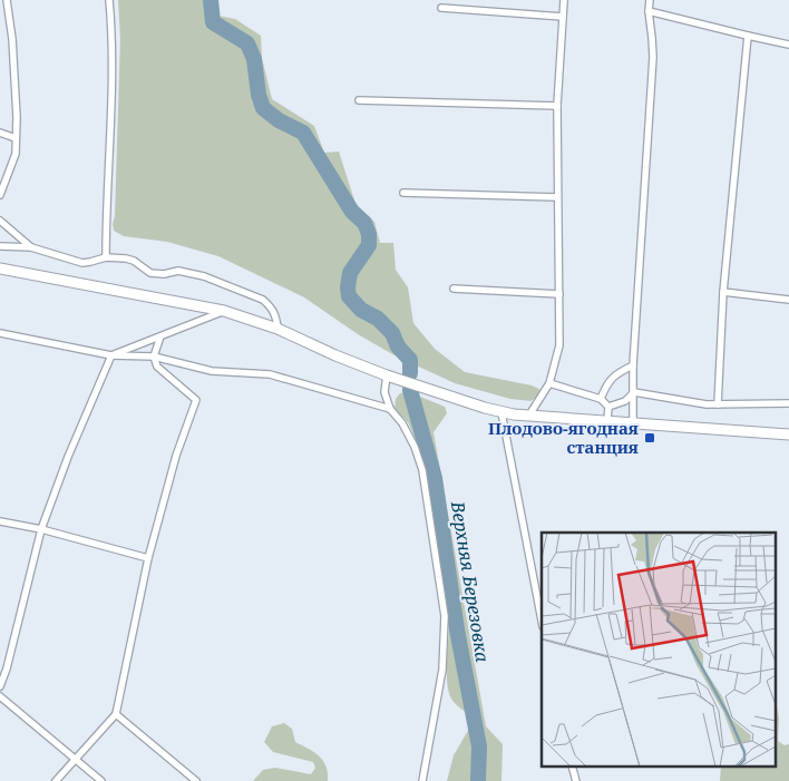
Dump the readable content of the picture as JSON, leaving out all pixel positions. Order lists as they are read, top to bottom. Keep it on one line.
{"water":["Верхняя Березовка"],"places":{"transit":["Плодово-ягодная станция"]}}
